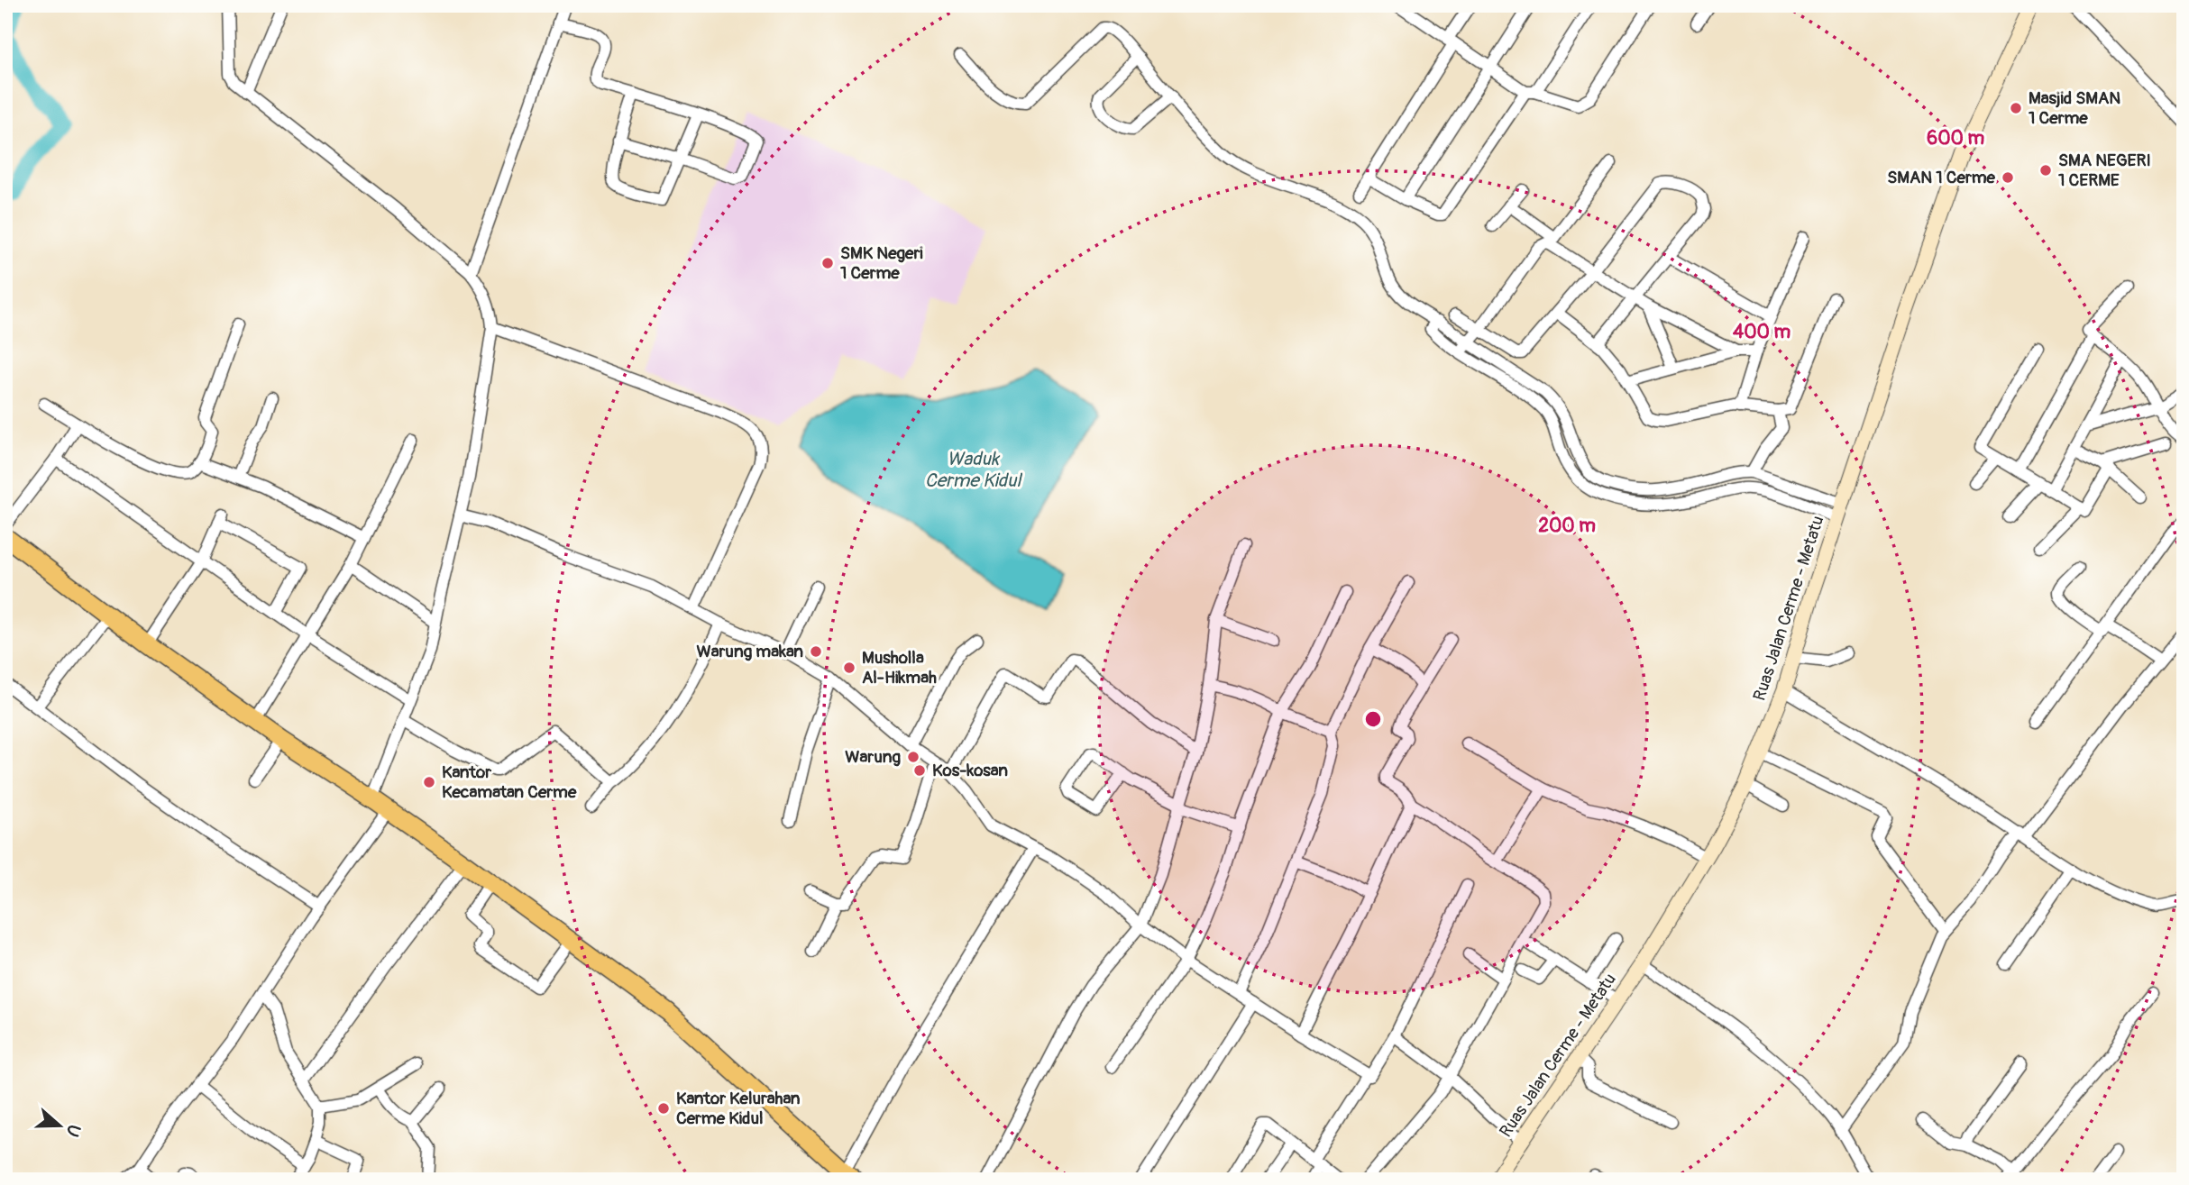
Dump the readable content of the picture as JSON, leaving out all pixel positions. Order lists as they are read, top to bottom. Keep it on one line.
{"streets":{"main road":["Ruas Jalan Cerme - Metatu"]},"water":["Waduk Cerme Kidul"],"places":["Masjid SMAN 1 Cerme","SMA NEGERI 1 CERME","SMAN 1 Cerme","SMK Negeri 1 Cerme","Warung makan","Musholla Al-Hikmah","Warung","Kos-kosan","Kantor Kecamatan Cerme","Kantor Kelurahan Cerme Kidul"],"north":"right","rings":["600 m","400 m","200 m"]}
